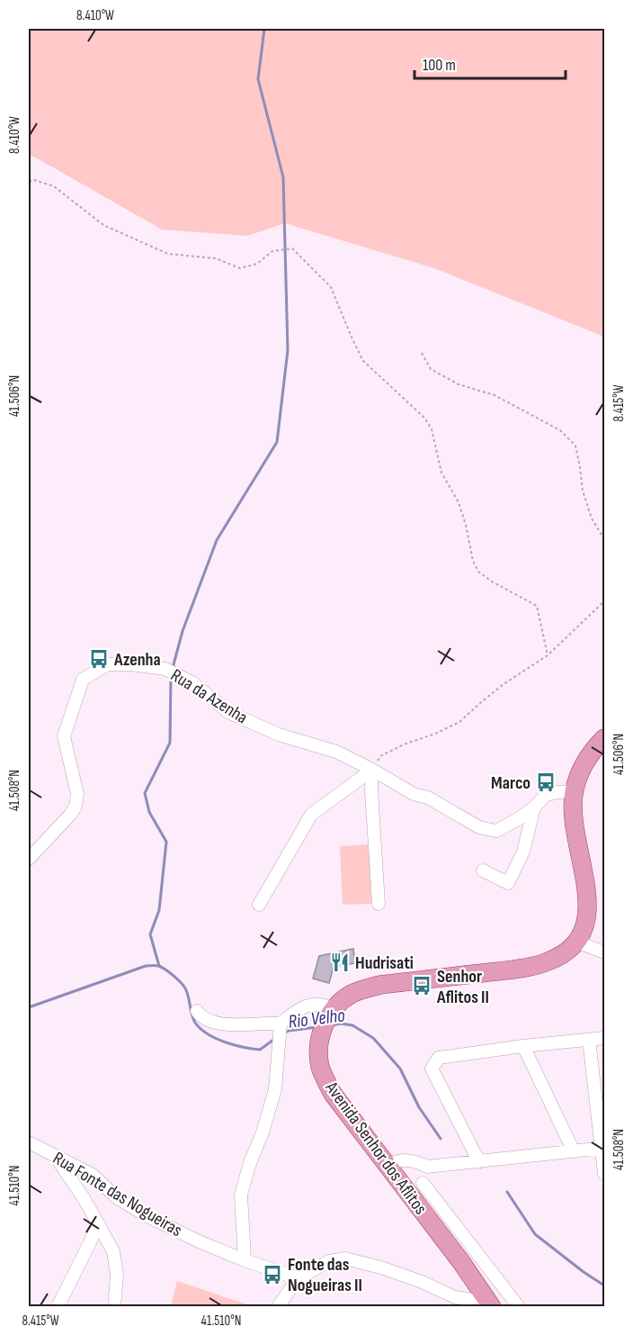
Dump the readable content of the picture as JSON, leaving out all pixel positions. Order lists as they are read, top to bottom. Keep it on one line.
{"streets":{"main road":["Avenida Senhor dos Aflitos"],"street":["Rua da Azenha","Rua Fonte das Nogueiras"]},"water":["Rio Velho"],"places":{"bus stop":["Azenha","Marco","Senhor Aflitos II","Fonte das Nogueiras II"],"restaurant":["Hudrisati"]},"scale_bar":"100 m","coordinates":["8.410°W","41.506°N","8.415°W","41.508°N","41.510°N"]}
